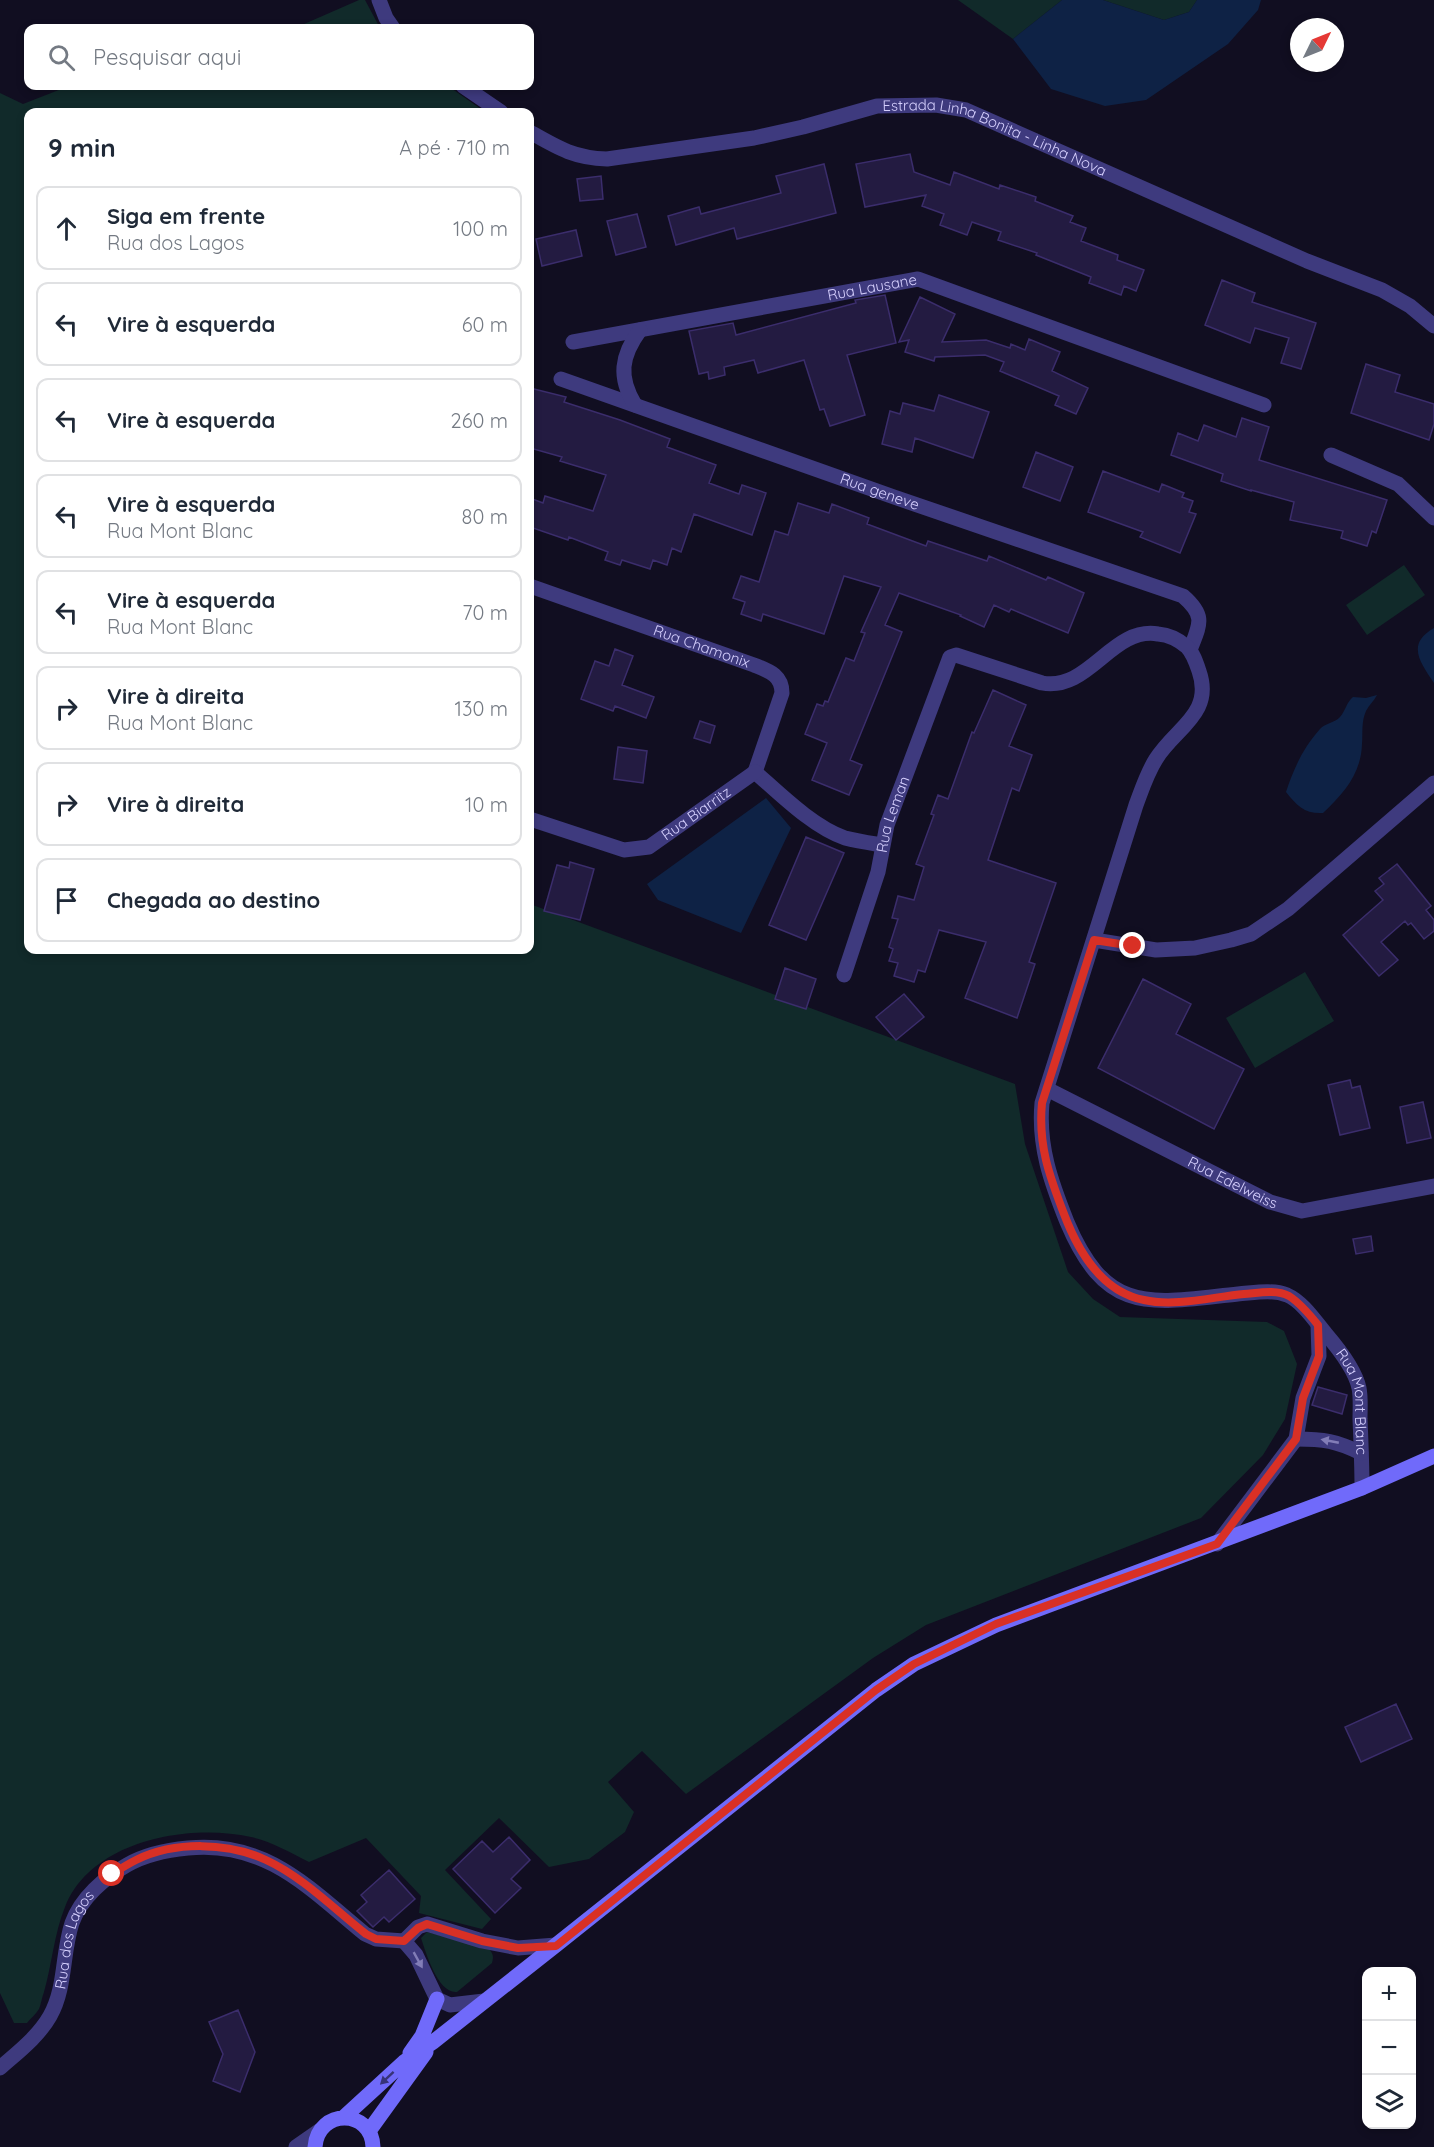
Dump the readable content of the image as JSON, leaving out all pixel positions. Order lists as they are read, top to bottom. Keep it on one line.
{"streets":{"street":["Estrada Linha Bonita - Linha Nova","Rua Lausane","Rua geneve","Rua Chamonix","Rua Biarritz","Rua Leman","Rua Edelweiss","Rua Mont Blanc","Rua dos Lagos"]},"crossings":[["Rua geneve","Rua Leman"],["Rua geneve","Rua Mont Blanc"],["Rua Chamonix","Rua Biarritz"],["Rua Leman","Rua Mont Blanc"],["Rua Edelweiss","Rua Mont Blanc"]],"north":"top right","page":{"search":"Pesquisar aqui","heading":["9 min","A pé · 710 m"],"list":[["Siga em frente","Rua dos Lagos","100 m"],["Vire à esquerda","60 m"],["Vire à esquerda","260 m"],["Vire à esquerda","Rua Mont Blanc","80 m"],["Vire à esquerda","Rua Mont Blanc","70 m"],["Vire à direita","Rua Mont Blanc","130 m"],["Vire à direita","10 m"],"Chegada ao destino"],"map_buttons":["+","−"]}}
